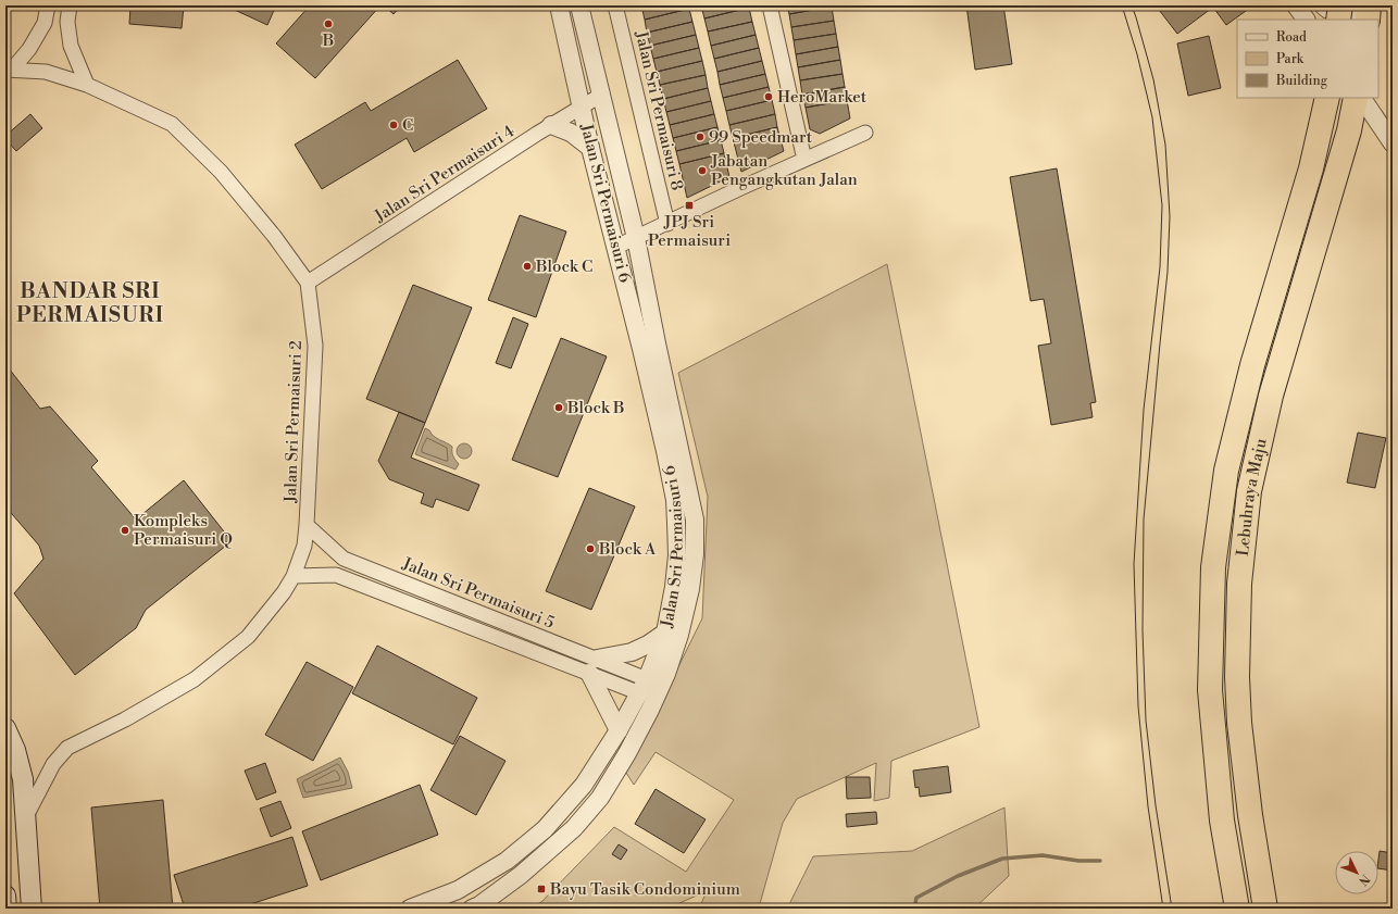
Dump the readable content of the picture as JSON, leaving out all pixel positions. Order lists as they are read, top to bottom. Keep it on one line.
{"streets":{"highway":["Lebuhraya Maju"],"street":["Jalan Sri Permaisuri 8","Jalan Sri Permaisuri 4","Jalan Sri Permaisuri 6","Jalan Sri Permaisuri 2","Jalan Sri Permaisuri 5"]},"crossings":[["Jalan Sri Permaisuri 4","Jalan Sri Permaisuri 6"],["Jalan Sri Permaisuri 4","Jalan Sri Permaisuri 2"],["Jalan Sri Permaisuri 6","Jalan Sri Permaisuri 5"],["Jalan Sri Permaisuri 2","Jalan Sri Permaisuri 5"]],"districts":["BANDAR SRI PERMAISURI"],"places":{"other":["B","HeroMarket","C","99 Speedmart","Jabatan Pengangkutan Jalan","Block C","Block B","Kompleks Permaisuri Q","Block A"],"transit":["JPJ Sri Permaisuri","Bayu Tasik Condominium"]},"legend":["Road","Park","Building"],"north":"bottom right"}
